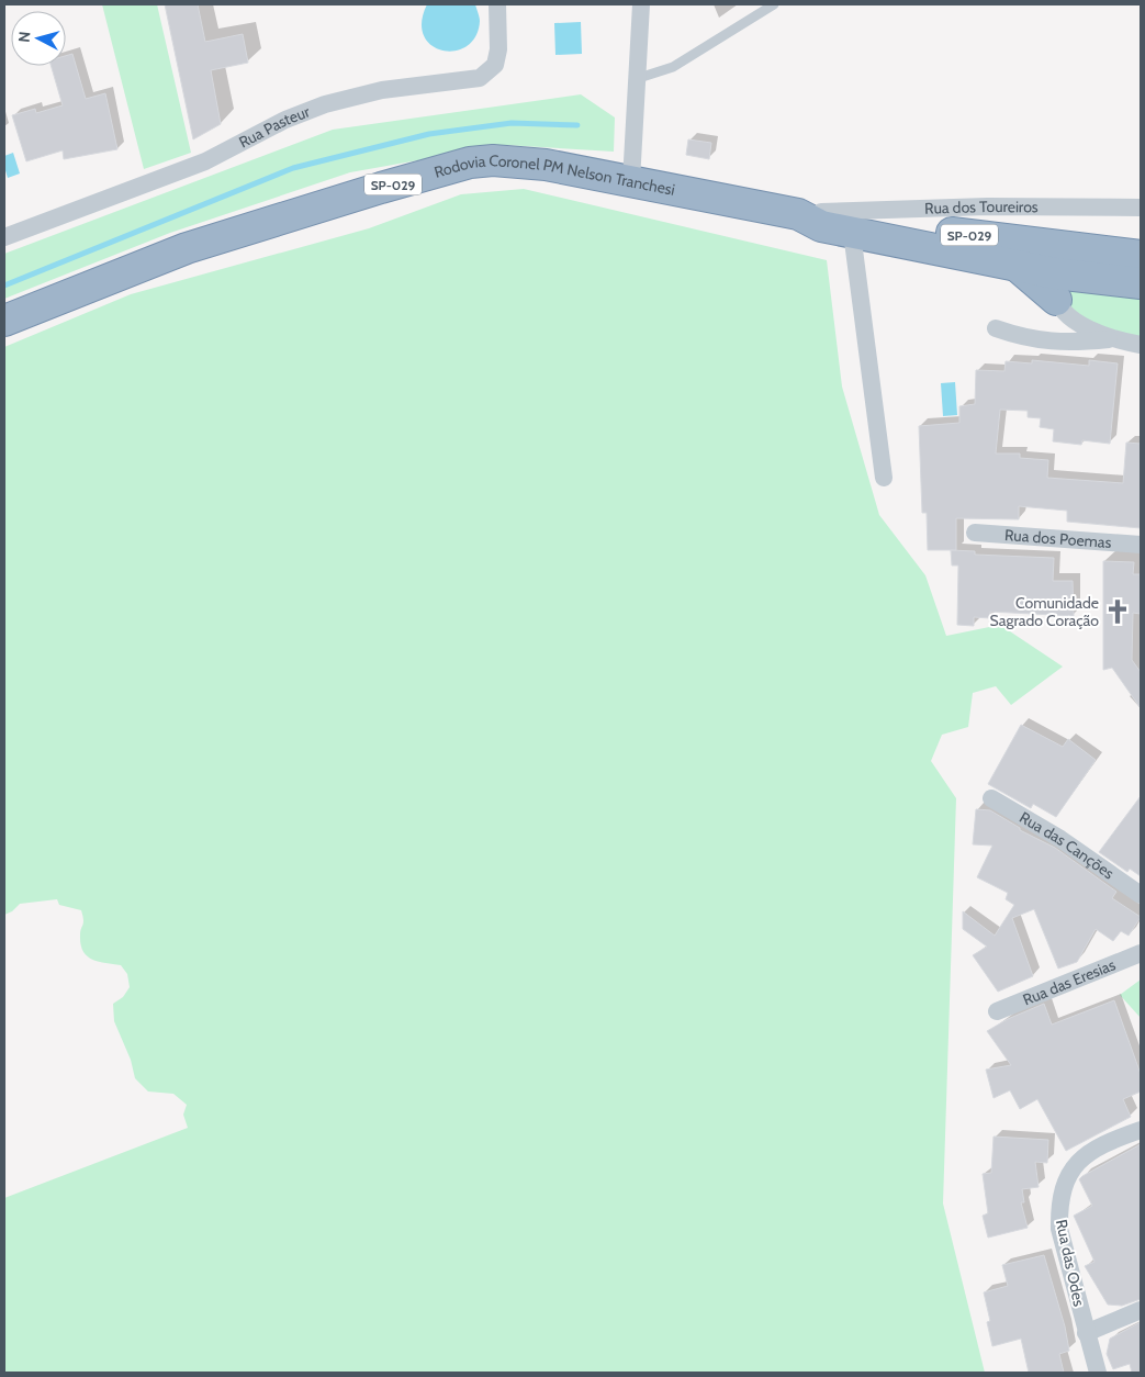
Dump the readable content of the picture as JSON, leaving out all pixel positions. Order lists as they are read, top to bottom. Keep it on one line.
{"streets":{"highway":["Rodovia Coronel PM Nelson Tranchesi","SP-029"],"street":["Rua Pasteur","Rua dos Toureiros","Rua dos Poemas","Rua das Canções","Rua das Eresias","Rua das Odes"]},"crossings":[["Rodovia Coronel PM Nelson Tranchesi","Rua dos Toureiros"]],"places":{"church":["Comunidade Sagrado Coração"]},"north":"left"}
